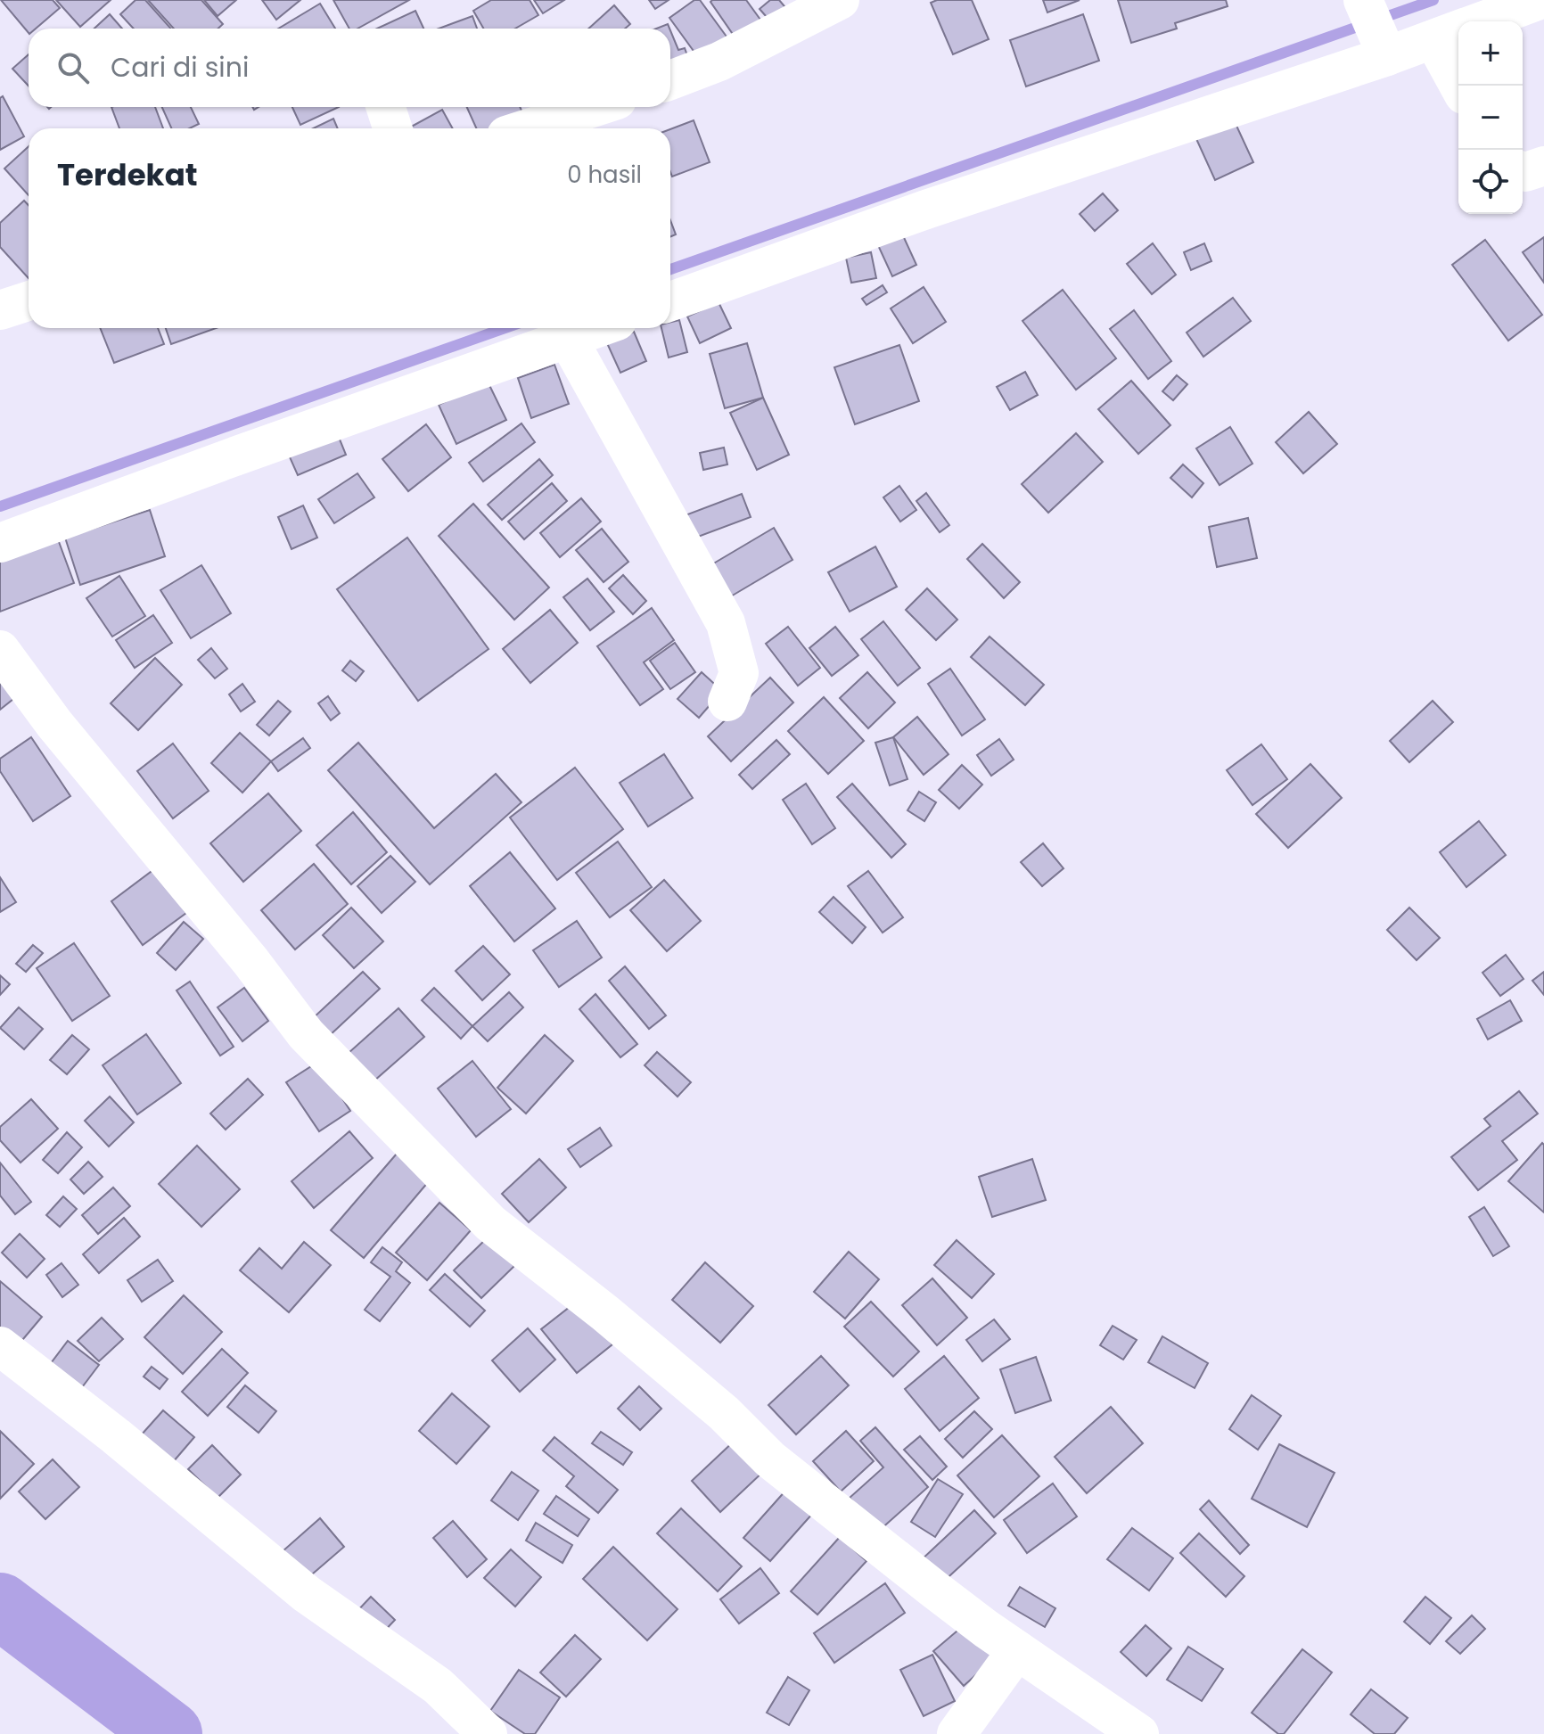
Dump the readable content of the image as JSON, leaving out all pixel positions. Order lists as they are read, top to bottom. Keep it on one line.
{"page":{"map_buttons":["+","−"],"search":"Cari di sini","heading":["Terdekat","0 hasil"]}}
